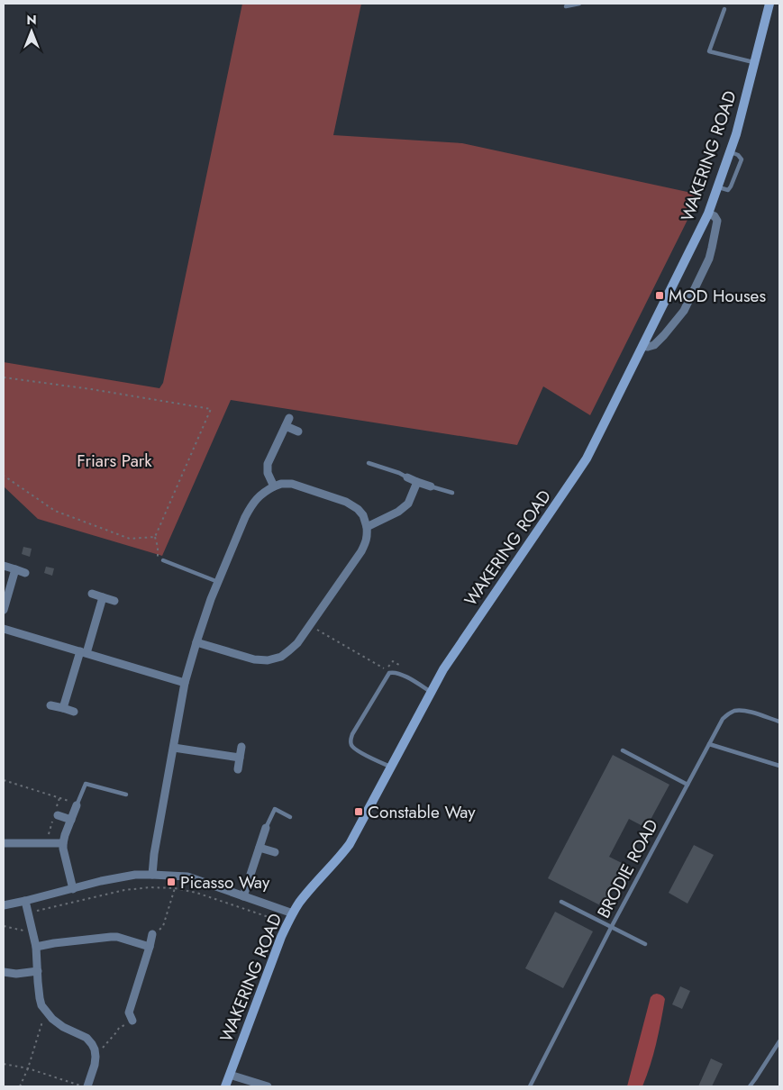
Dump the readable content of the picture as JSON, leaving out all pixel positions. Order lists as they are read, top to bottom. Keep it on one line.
{"streets":{"street":["WAKERING ROAD"],"lane":["BRODIE ROAD"]},"parks":["Friars Park"],"places":{"transit":["MOD Houses","Constable Way","Picasso Way"]},"north":"top"}
